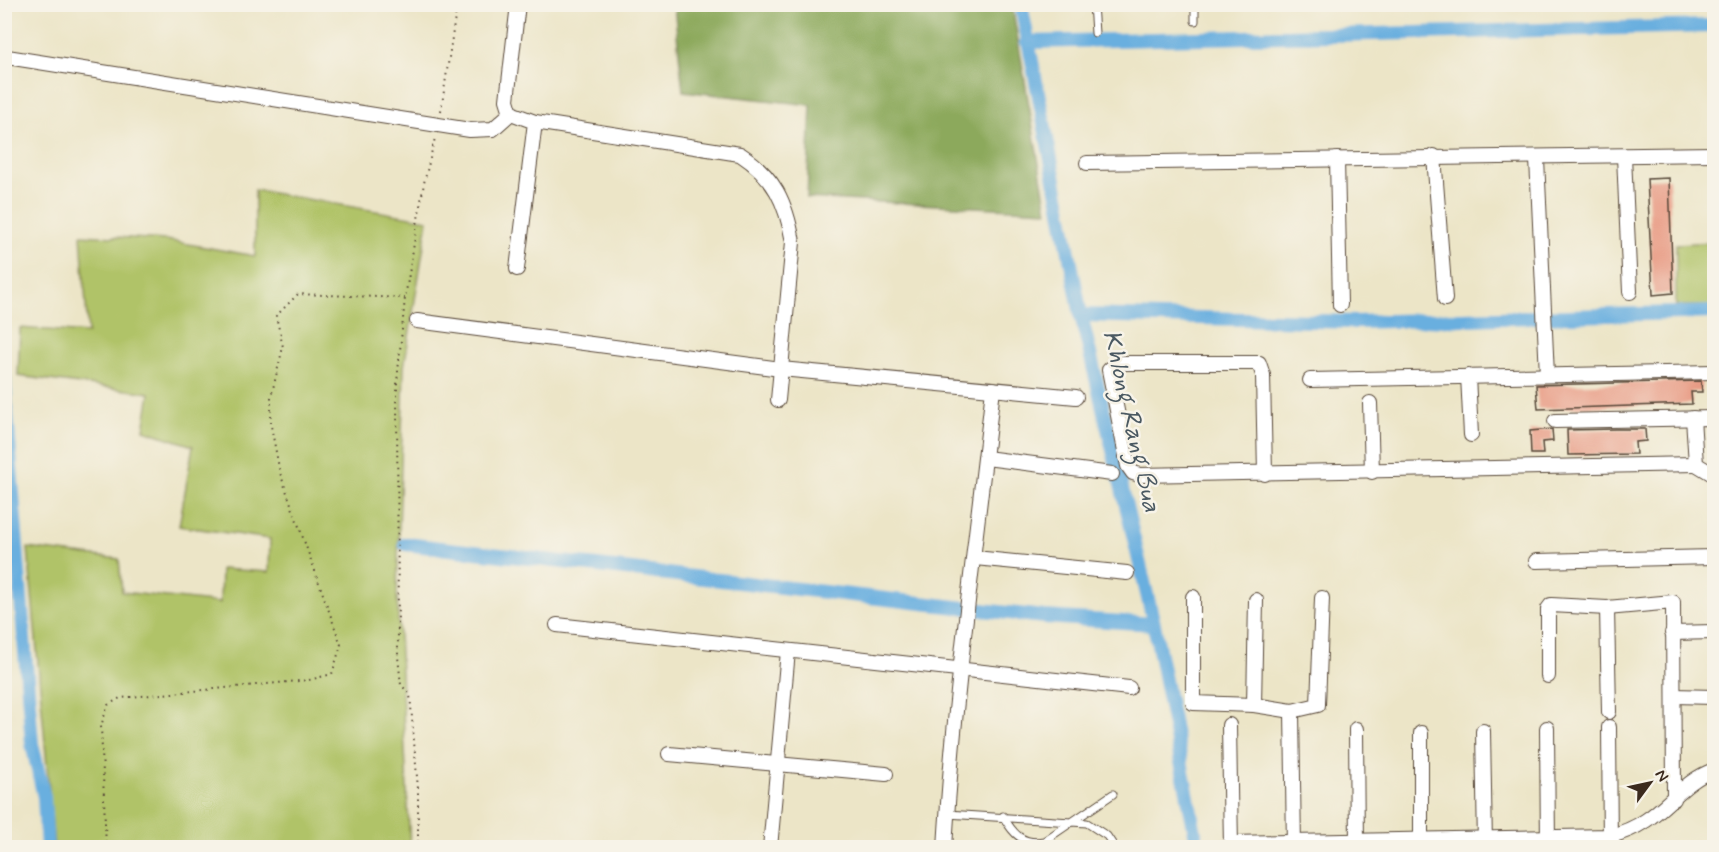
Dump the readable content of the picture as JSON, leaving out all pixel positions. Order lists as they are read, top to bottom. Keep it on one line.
{"water":["Khlong Rang Bua"],"north":"top right"}
